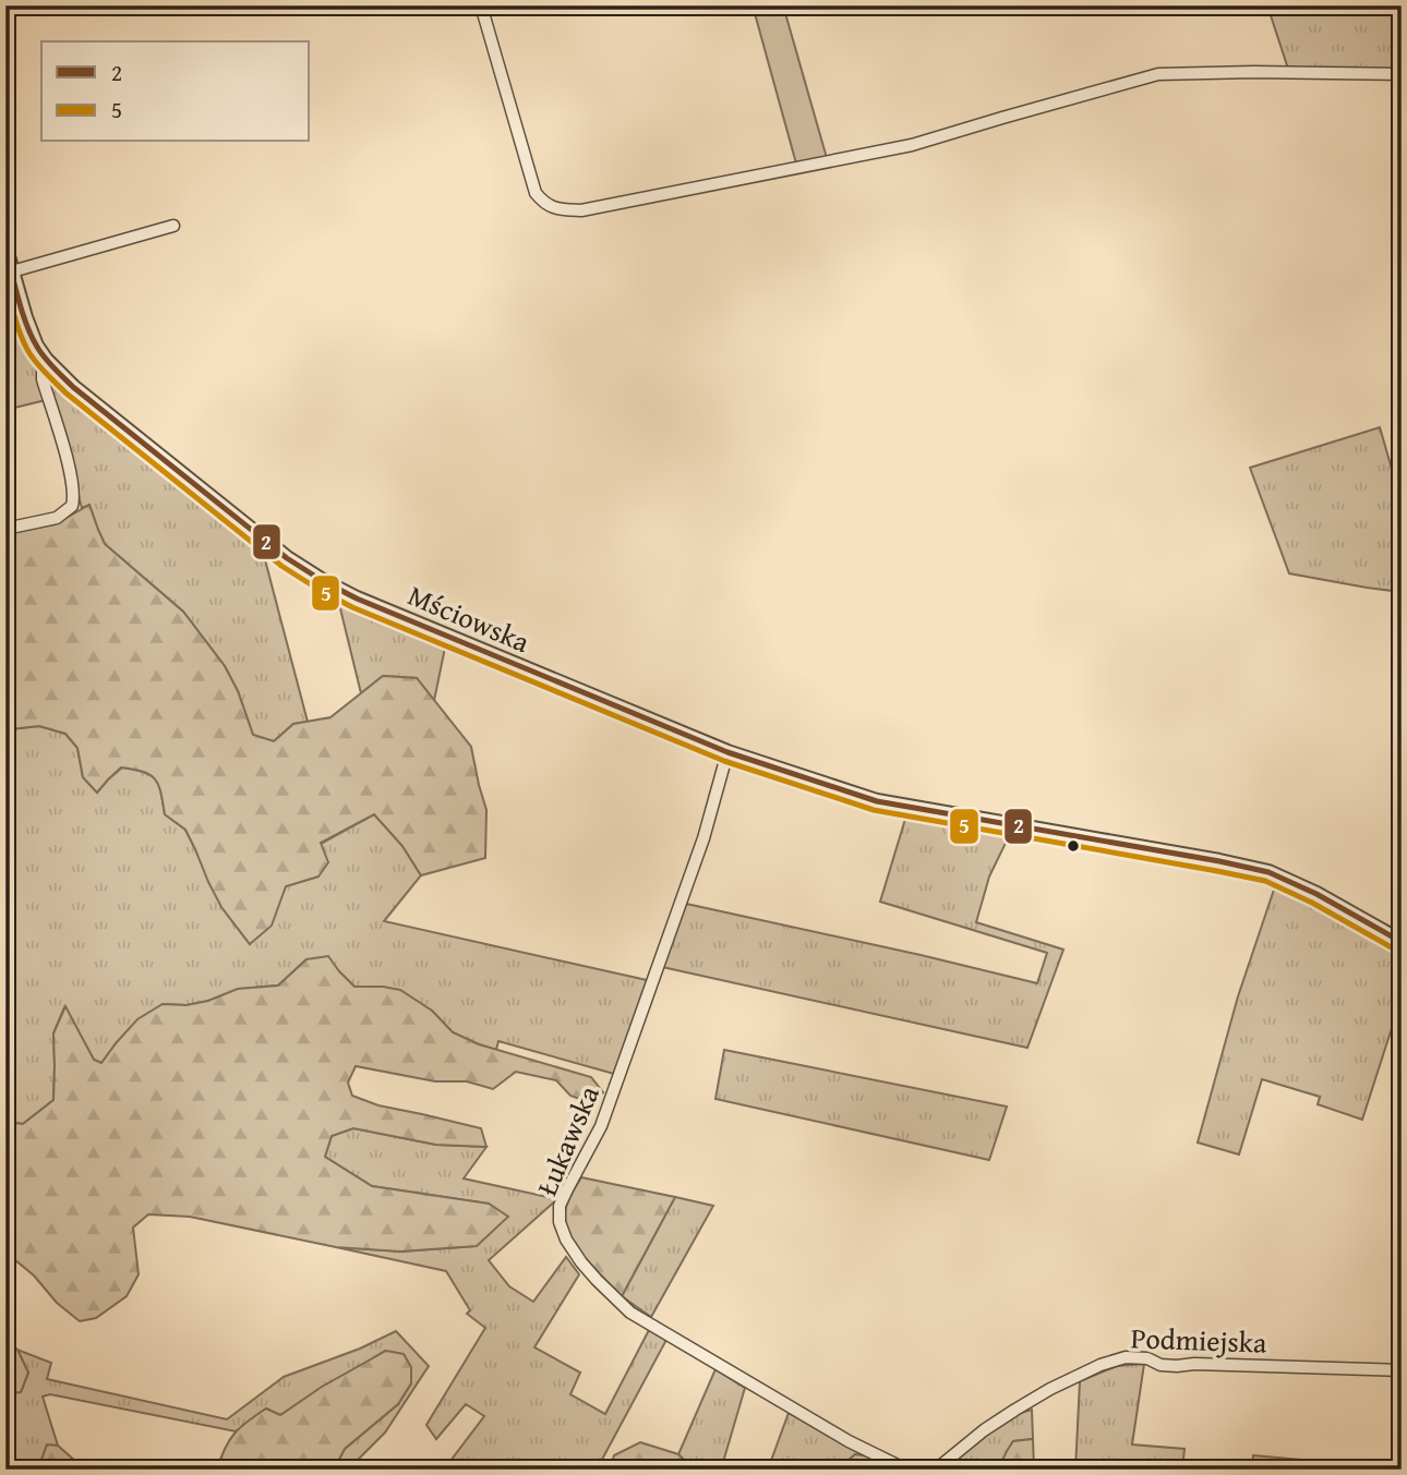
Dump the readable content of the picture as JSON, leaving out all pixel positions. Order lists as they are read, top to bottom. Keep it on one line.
{"streets":{"street":["Mściowska","Łukawska","Podmiejska"]},"crossings":[["Mściowska","Łukawska"]],"lines":["transit line 2","transit line 5"],"legend":["2","5"]}
